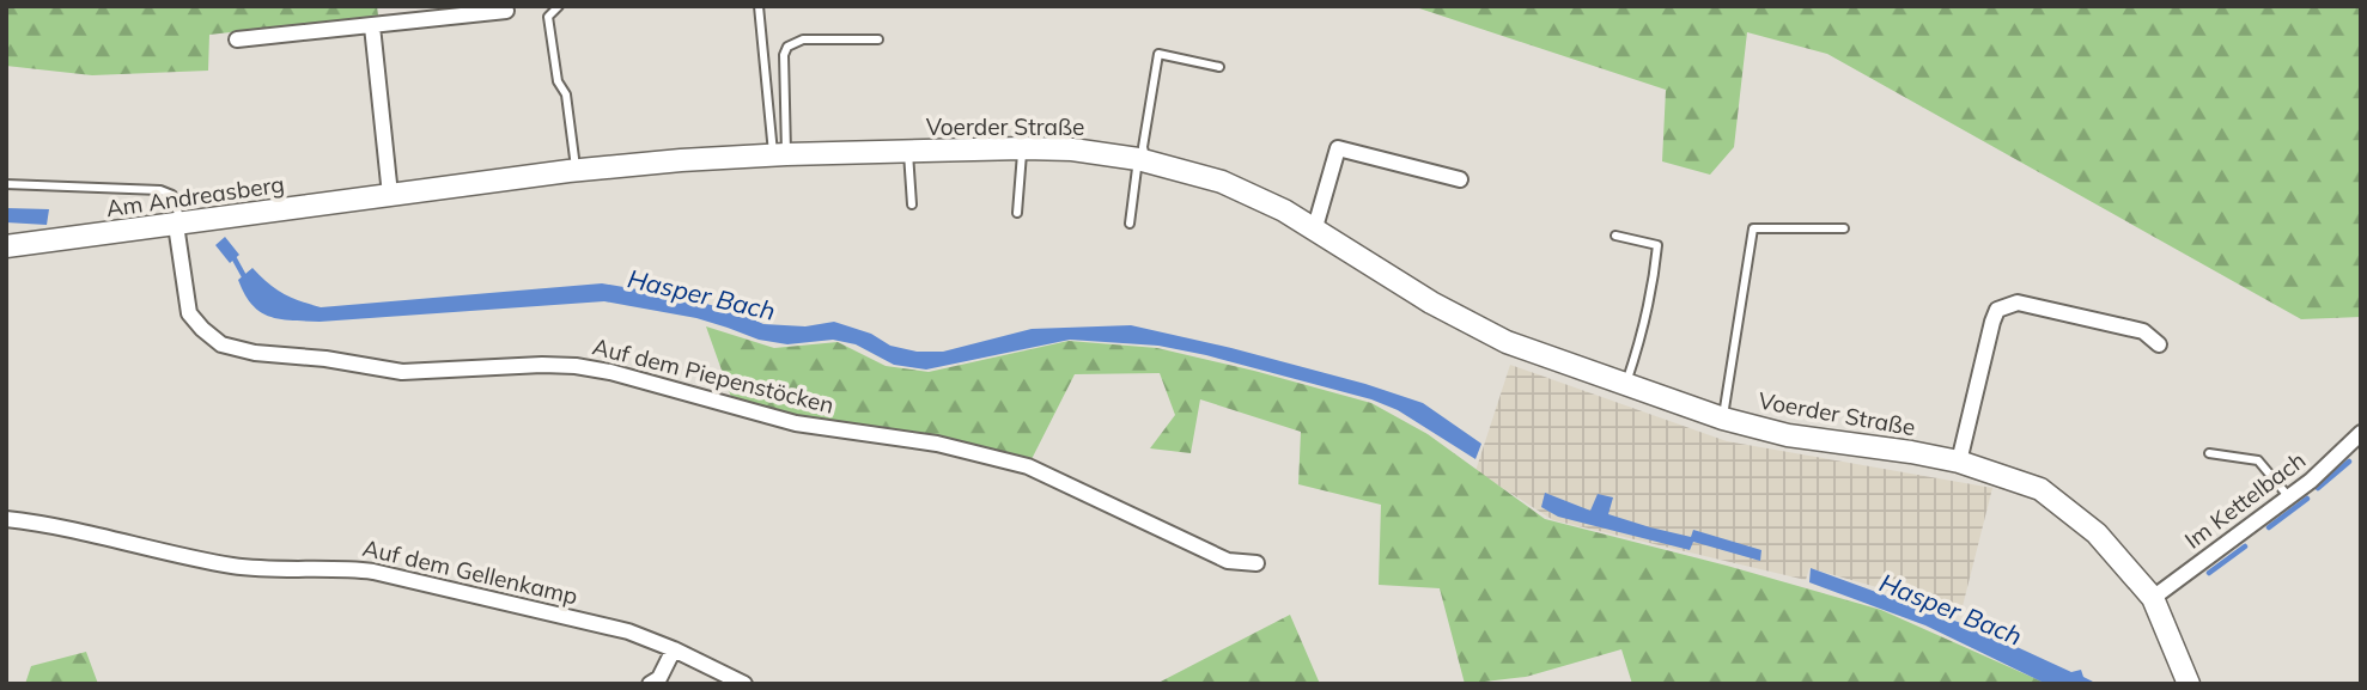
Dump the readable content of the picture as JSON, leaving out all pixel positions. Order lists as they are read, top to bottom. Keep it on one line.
{"streets":{"main road":["Voerder Straße","Am Andreasberg"],"street":["Auf dem Piepenstöcken","Im Kettelbach","Auf dem Gellenkamp"]},"crossings":[["Voerder Straße","Am Andreasberg"],["Voerder Straße","Im Kettelbach"],["Am Andreasberg","Auf dem Piepenstöcken"]],"water":["Hasper Bach"]}
